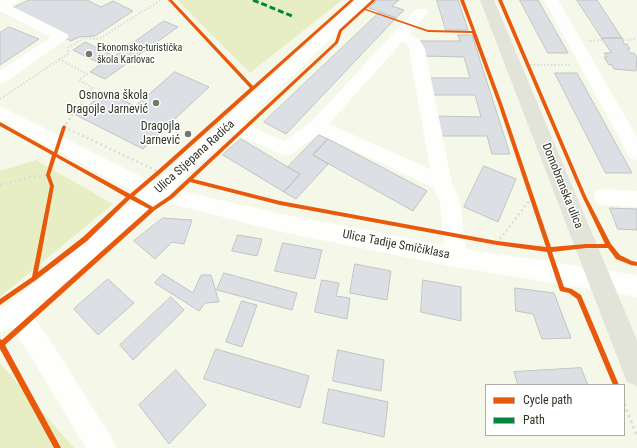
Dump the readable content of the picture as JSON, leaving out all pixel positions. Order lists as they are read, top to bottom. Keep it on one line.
{"streets":{"main road":["Domobranska ulica"],"street":["Ulica Stjepana Radića","Ulica Tadije Smičiklasa"]},"crossings":[["Ulica Stjepana Radića","Ulica Tadije Smičiklasa"],["Domobranska ulica","Ulica Tadije Smičiklasa"]],"places":["Ekonomsko-turistička škola Karlovac","Osnovna škola Dragojle Jarnević","Dragojla Jarnević"],"legend":["Cycle path","Path"]}
